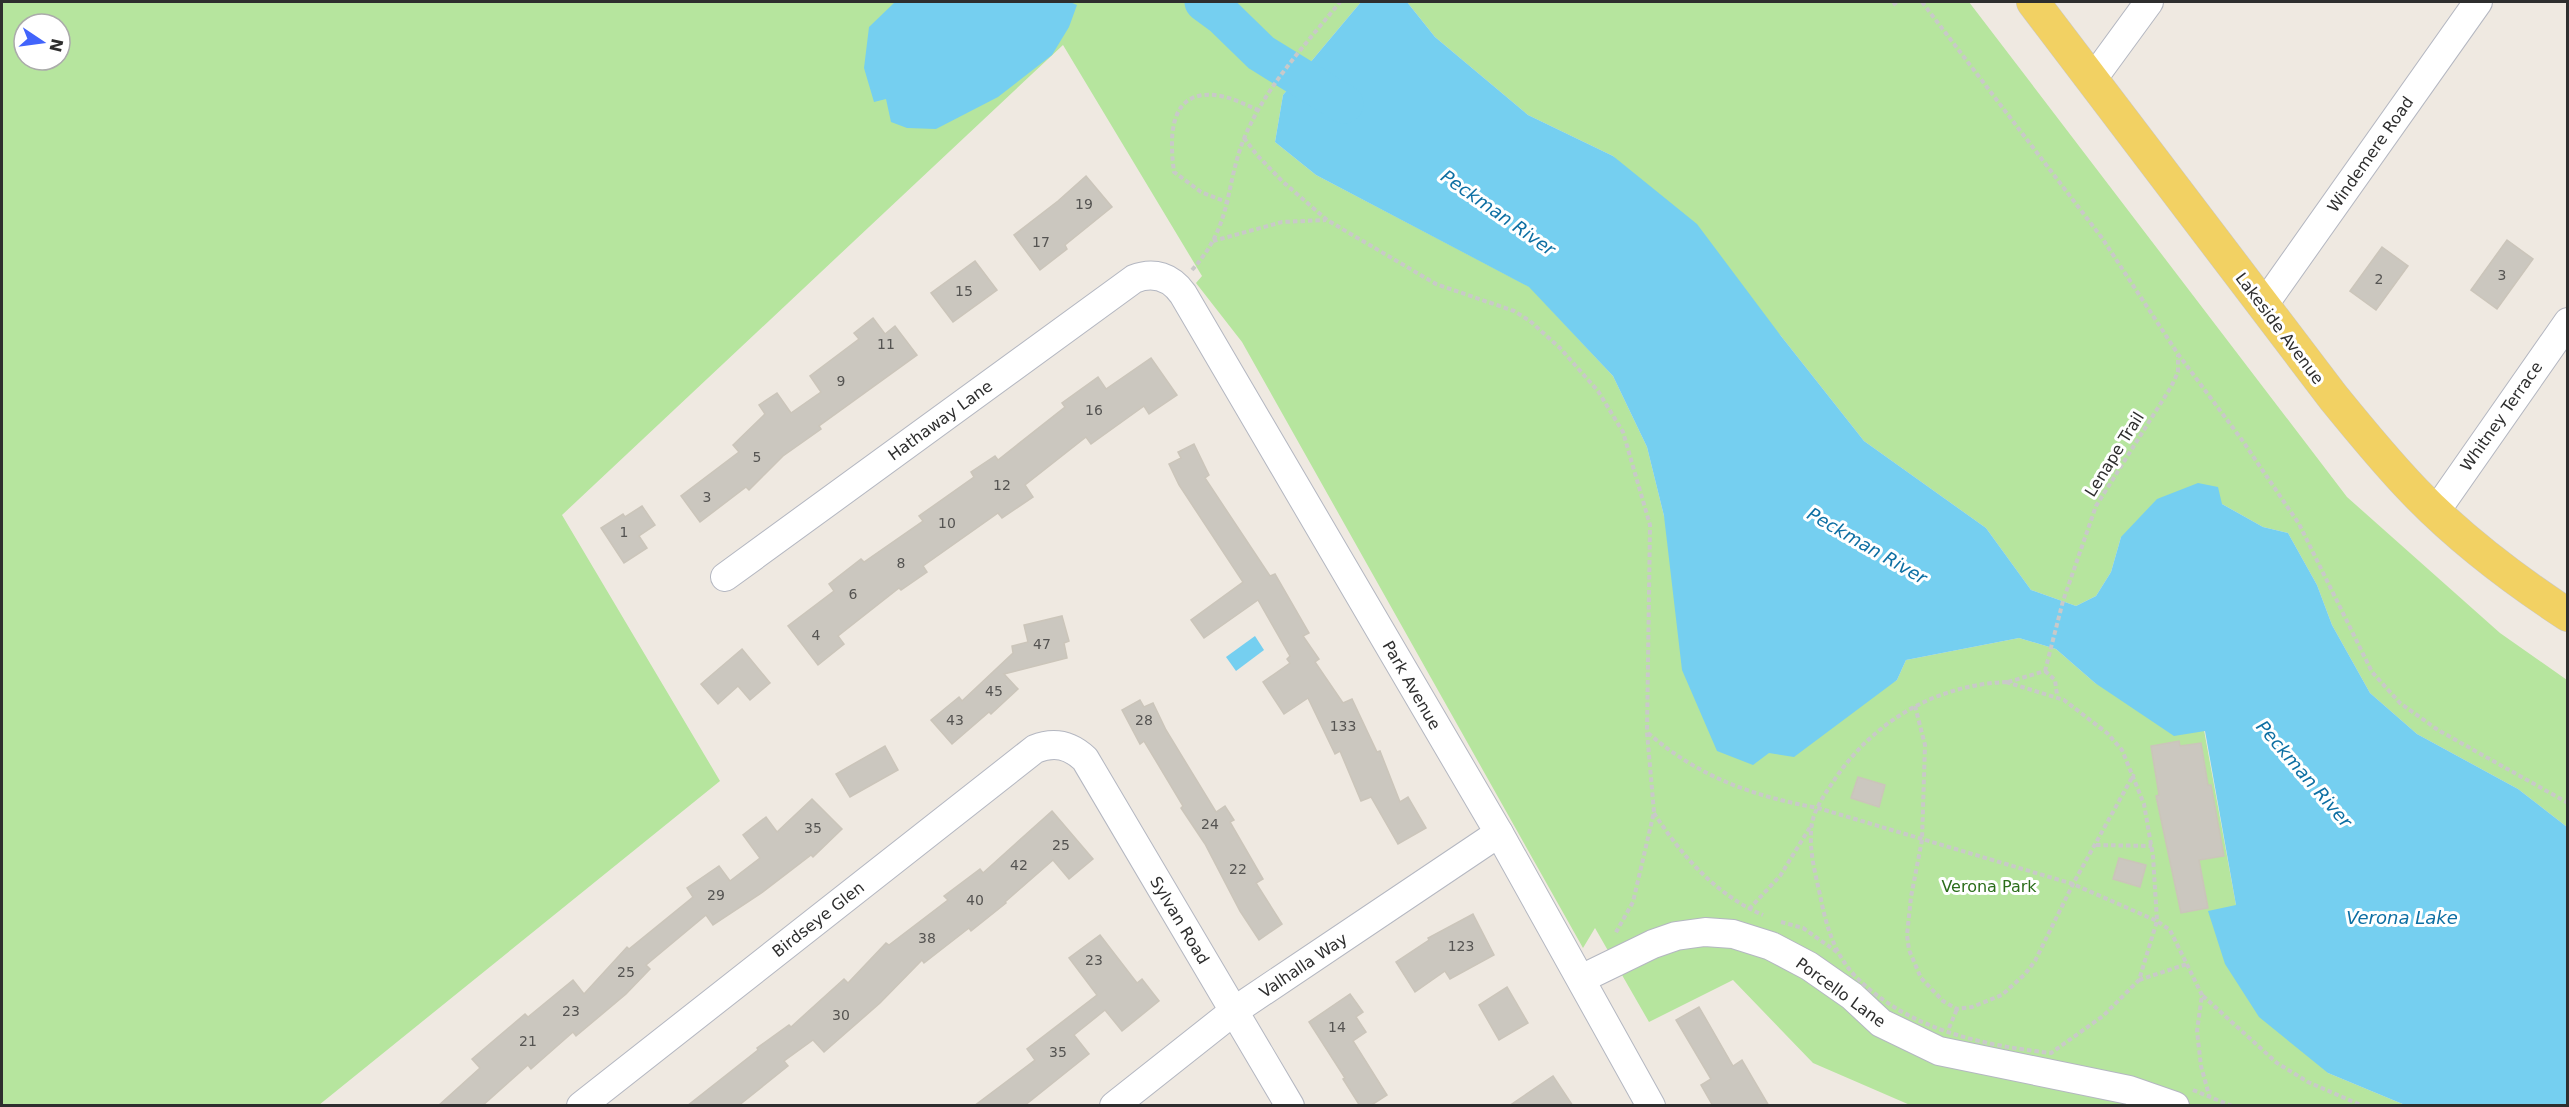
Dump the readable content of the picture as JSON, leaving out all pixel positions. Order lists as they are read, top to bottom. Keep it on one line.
{"streets":{"main road":["Lakeside Avenue"],"street":["Windemere Road","Whitney Terrace","Hathaway Lane","Park Avenue","Birdseye Glen","Sylvan Road","Valhalla Way","Porcello Lane"],"path":["Lenape Trail"]},"crossings":[["Windemere Road","Lakeside Avenue"],["Lakeside Avenue","Whitney Terrace"],["Hathaway Lane","Park Avenue"],["Park Avenue","Valhalla Way"],["Park Avenue","Porcello Lane"],["Birdseye Glen","Sylvan Road"],["Sylvan Road","Valhalla Way"]],"water":["Peckman River","Verona Lake"],"parks":["Verona Park"],"house_numbers":["19","17","3","2","15","11","9","16","5","12","3","10","1","8","6","4","47","45","43","28","133","24","35","25","42","22","29","40","38","123","23","25","23","30","14","21","35"],"north":"right"}
